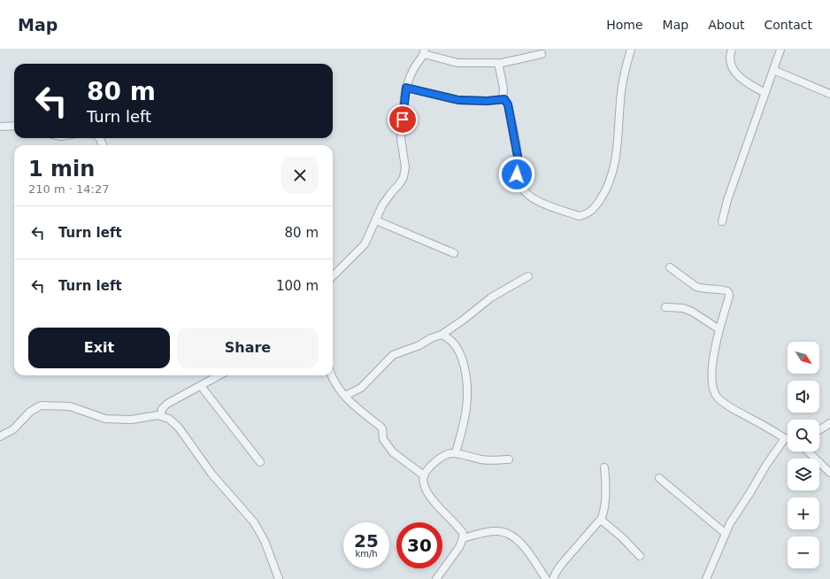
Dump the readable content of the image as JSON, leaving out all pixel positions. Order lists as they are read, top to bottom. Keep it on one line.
{"north":"bottom right","page":{"header":"Map","nav":["Home","Map","About","Contact"],"turn":["80 m","Turn left"],"heading":["1 min","210 m · 14:27"],"list":[{"name":"Turn left","value":"80 m"},{"name":"Turn left","value":"100 m"}],"buttons":["Exit","Share"],"map_buttons":["+","−"],"speed":"25 km/h","limit":"30"}}
